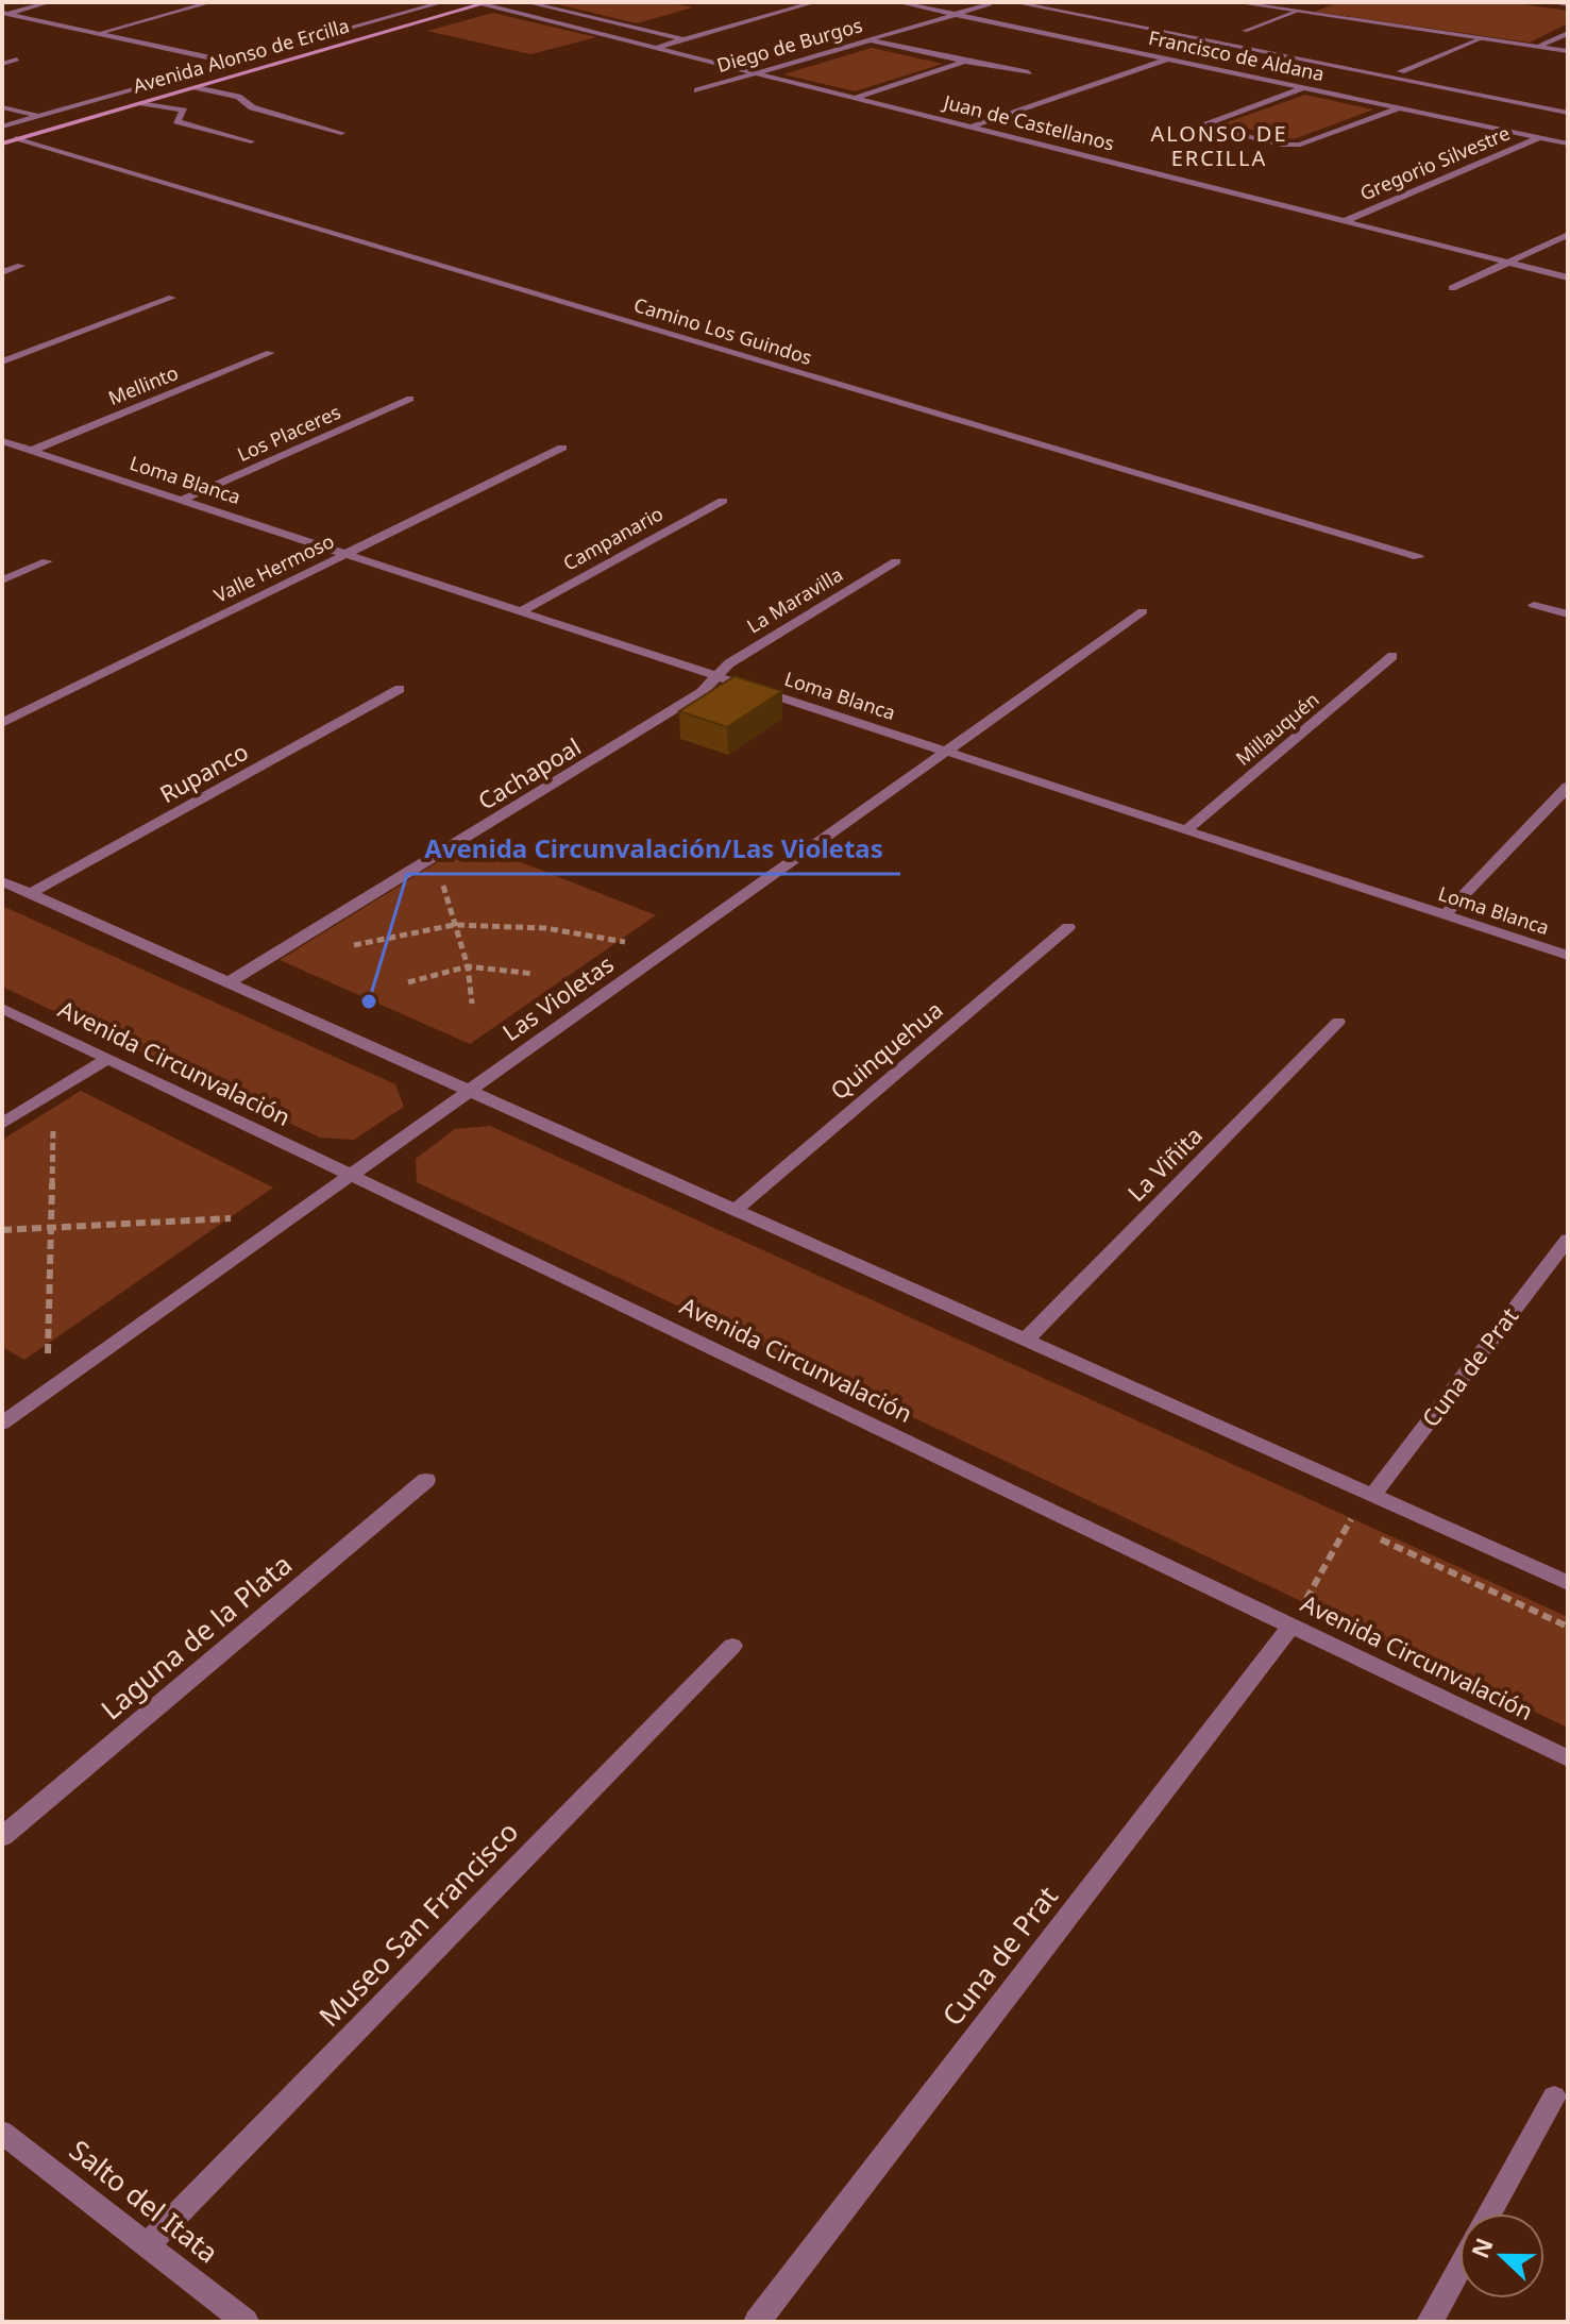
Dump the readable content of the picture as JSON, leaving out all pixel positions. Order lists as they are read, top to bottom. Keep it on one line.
{"streets":{"main road":["Avenida Alonso de Ercilla"],"street":["Diego de Burgos","Francisco de Aldana","Juan de Castellanos","Gregorio Silvestre","Camino Los Guindos","Mellinto","Los Placeres","Loma Blanca","Campanario","Valle Hermoso","La Maravilla","Millauquén","Rupanco","Cachapoal","Las Violetas","Quinquehua","Avenida Circunvalación","La Viñita","Cuna de Prat","Laguna de la Plata","Museo San Francisco","Salto del Itata"]},"crossings":[["Diego de Burgos","Francisco de Aldana"],["Diego de Burgos","Juan de Castellanos"],["Avenida Alonso de Ercilla","Juan de Castellanos"],["Avenida Alonso de Ercilla","Camino Los Guindos"],["Francisco de Aldana","Gregorio Silvestre"],["Juan de Castellanos","Gregorio Silvestre"],["Mellinto","Loma Blanca"],["Los Placeres","Loma Blanca"],["Loma Blanca","Campanario"],["Loma Blanca","Valle Hermoso"],["Loma Blanca","La Maravilla"],["Loma Blanca","Millauquén"],["Loma Blanca","Cachapoal"],["Loma Blanca","Las Violetas"],["La Maravilla","Cachapoal"],["Las Violetas","Avenida Circunvalación"],["Avenida Circunvalación","Cuna de Prat"],["Museo San Francisco","Salto del Itata"]],"districts":["ALONSO DE ERCILLA"],"places":["Avenida Circunvalación/Las Violetas"],"north":"left"}
